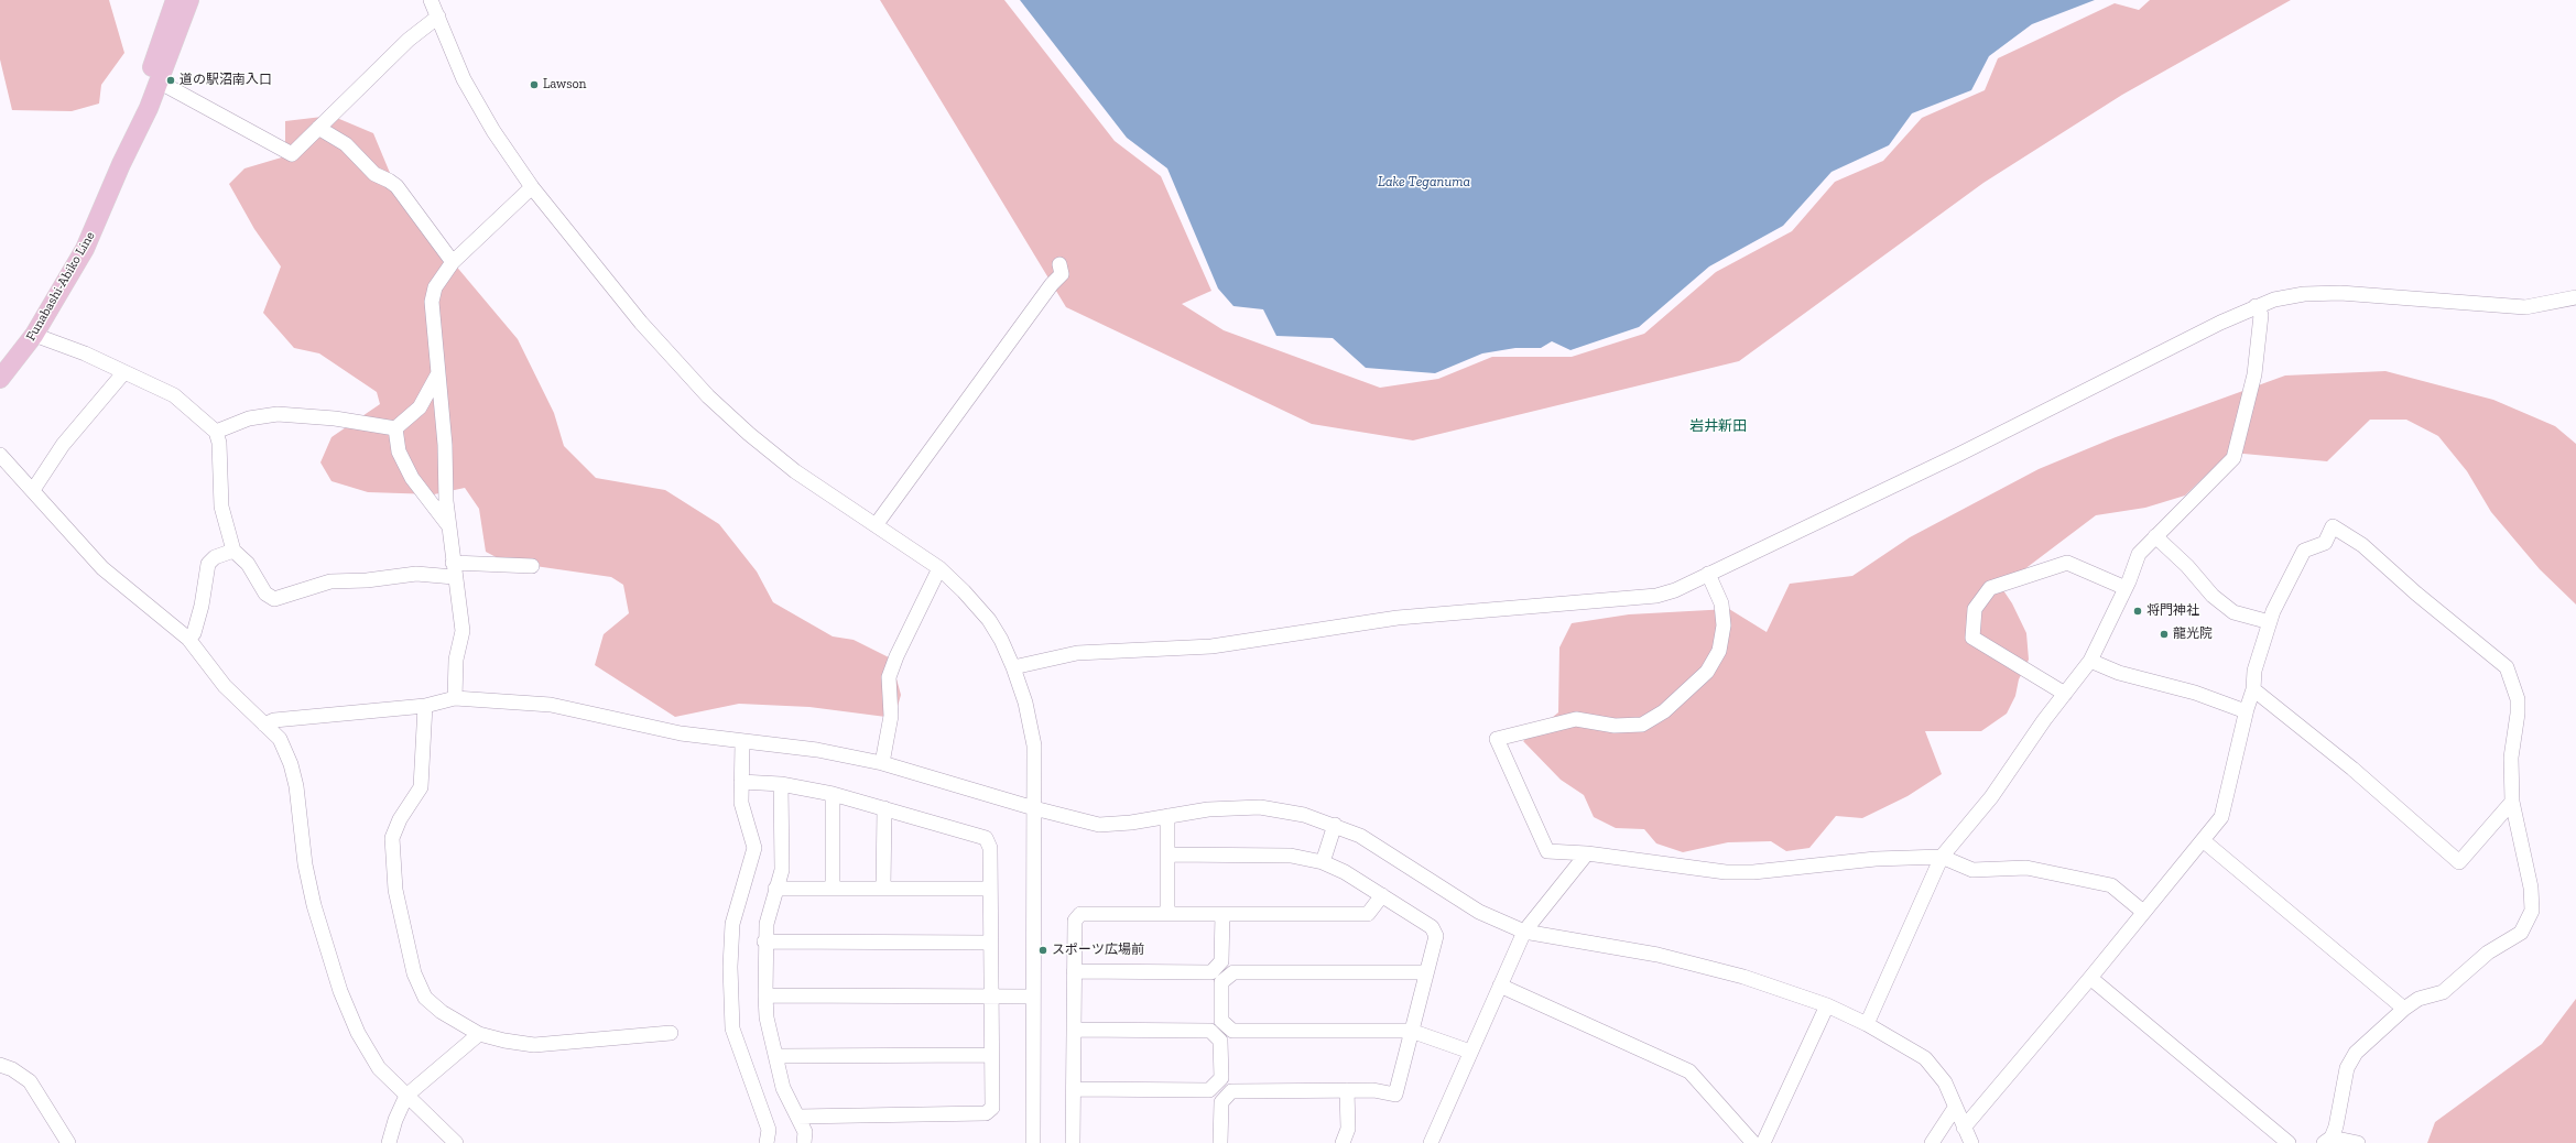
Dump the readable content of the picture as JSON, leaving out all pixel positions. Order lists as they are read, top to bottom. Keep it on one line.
{"streets":{"main road":["Funabashi-Abiko Line"]},"districts":["岩井新田"],"water":["Lake Teganuma"],"places":["道の駅沼南入口","Lawson","将門神社","龍光院","スポーツ広場前"]}
